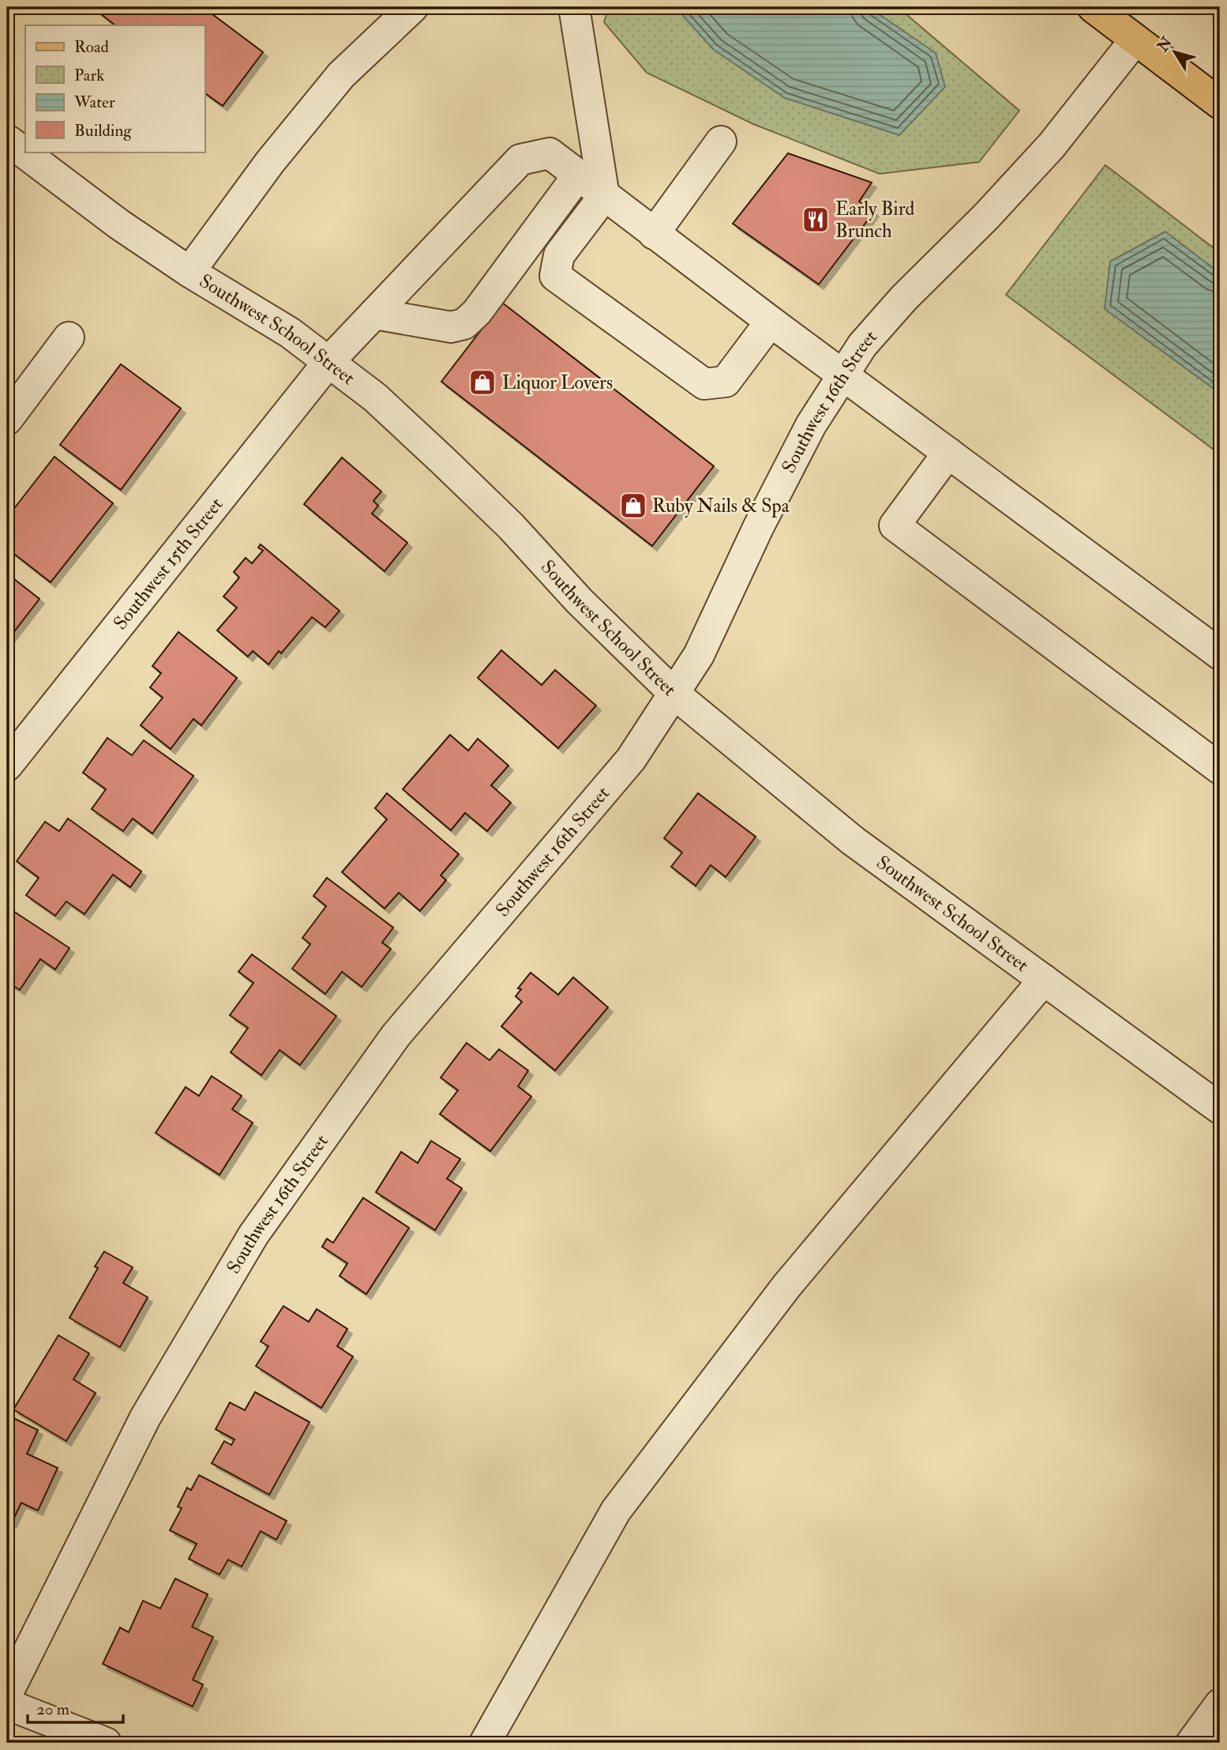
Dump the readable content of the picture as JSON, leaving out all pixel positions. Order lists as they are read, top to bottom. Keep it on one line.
{"streets":{"street":["Southwest School Street","Southwest 16th Street","Southwest 15th Street"]},"crossings":[["Southwest School Street","Southwest 16th Street"],["Southwest School Street","Southwest 15th Street"]],"places":{"restaurant":["Early Bird Brunch"],"shop":["Liquor Lovers","Ruby Nails & Spa"]},"legend":["Road","Park","Water","Building"],"scale_bar":"20 m","north":"top left"}
